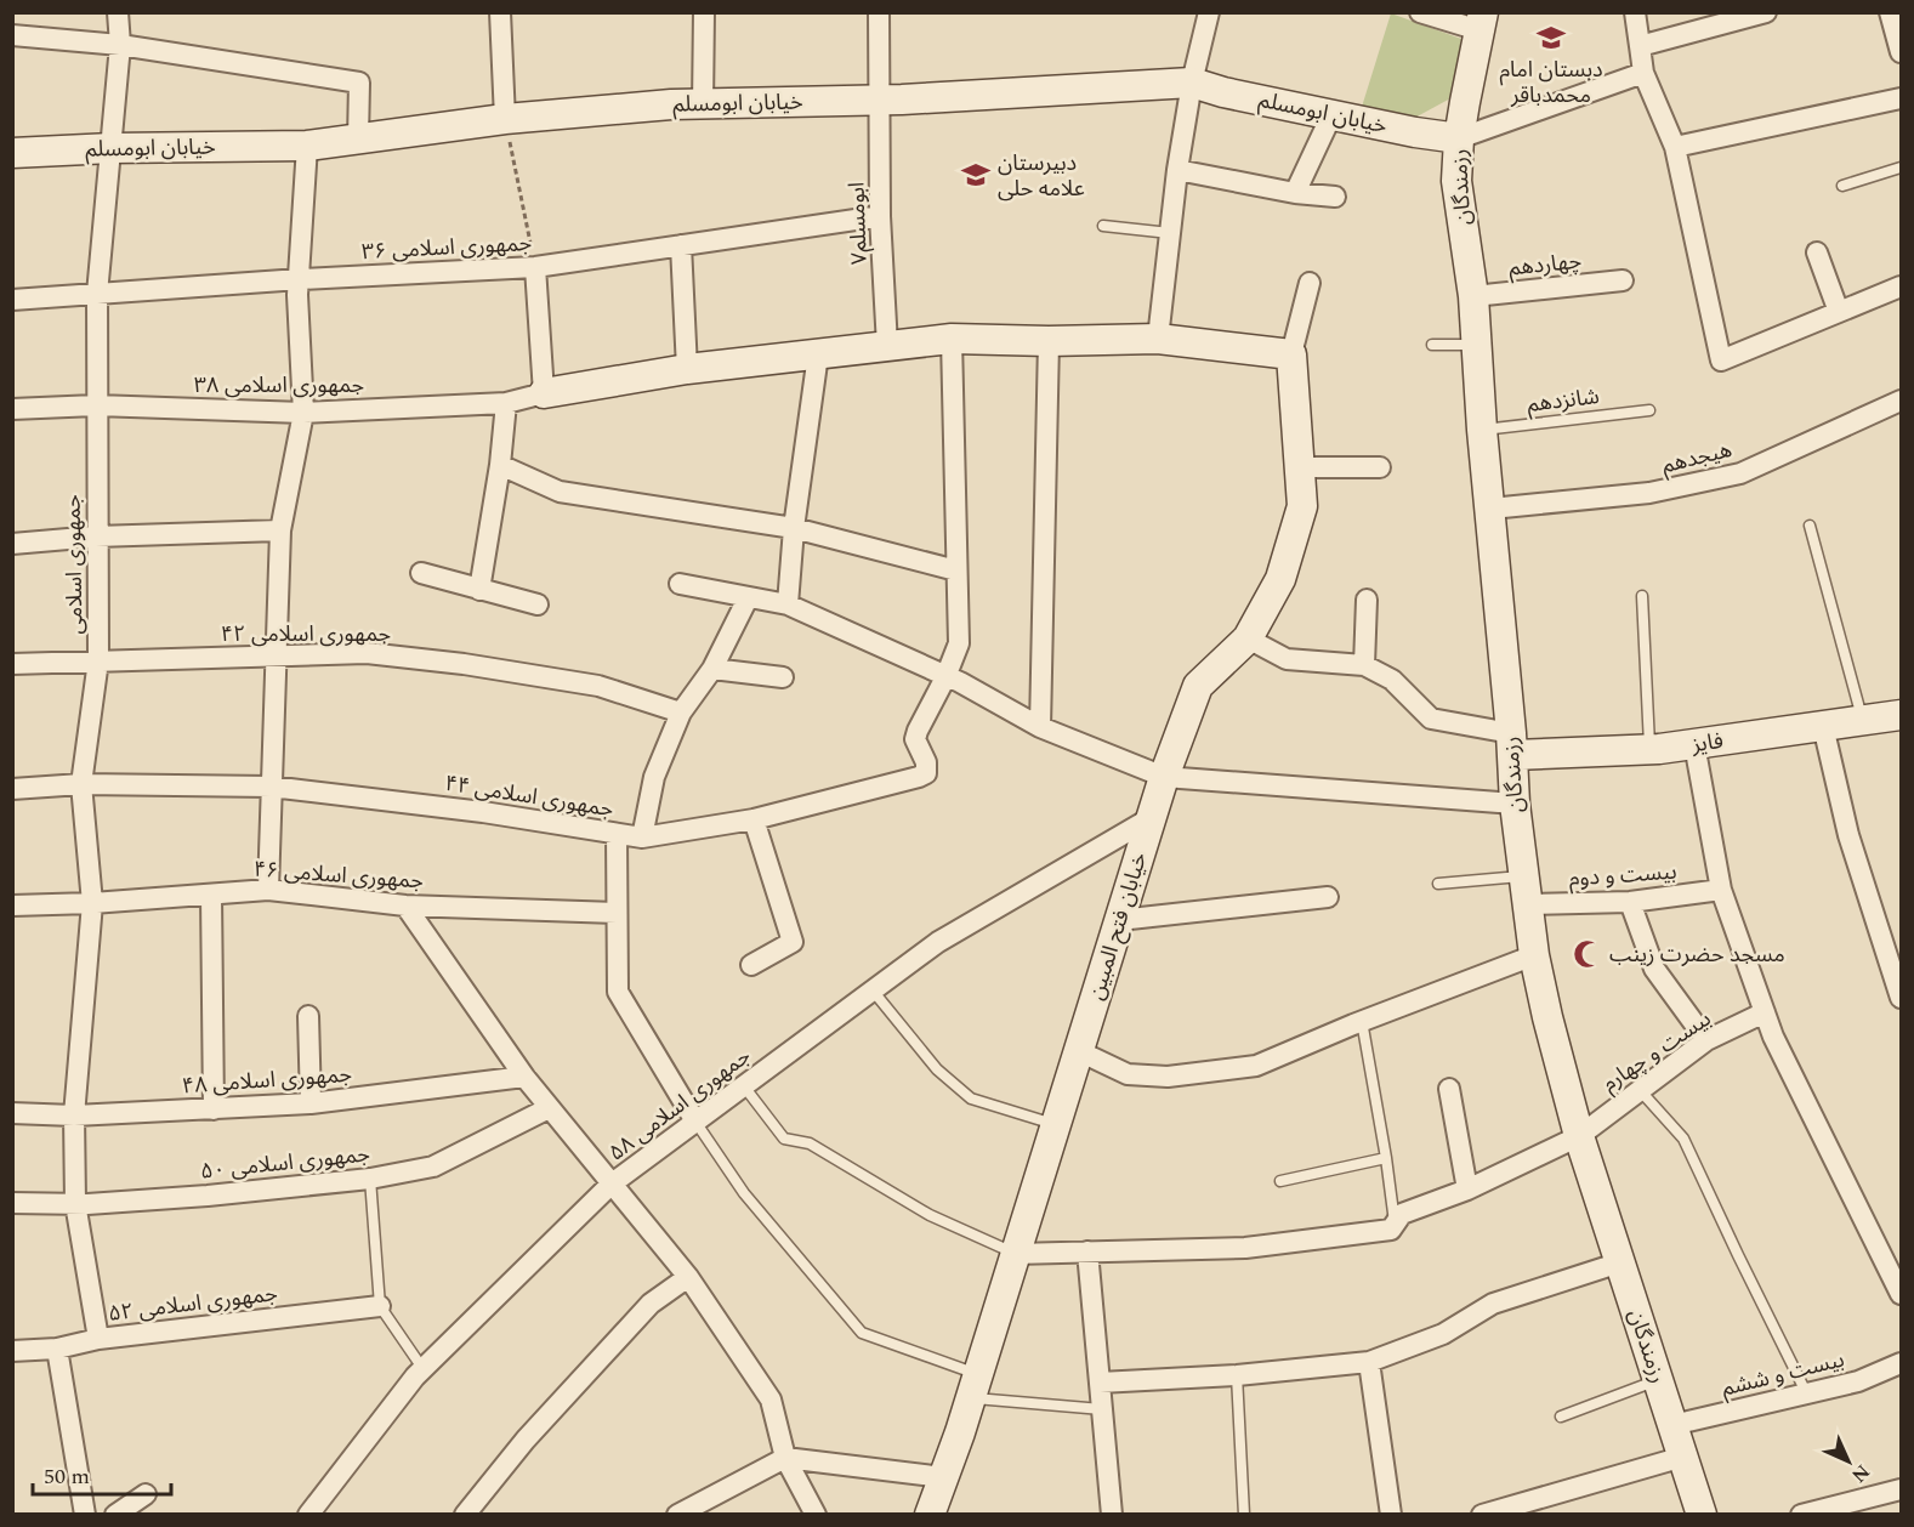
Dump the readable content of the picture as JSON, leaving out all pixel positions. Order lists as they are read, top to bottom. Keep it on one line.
{"streets":{"street":["خیابان ابومسلم","رزمندگان","ابومسلم۷","جمهوری اسلامی ۳۶","چهاردهم","جمهوری اسلامی ۳۸","هیجدهم","جمهوری اسلامی","جمهوری اسلامی ۴۲","فایز","جمهوری اسلامی ۴۴","جمهوری اسلامی ۴۶","بیست و دوم","خیابان فتح المبین","بیست و چهارم","جمهوری اسلامی ۴۸","جمهوری اسلامی ۵۸","جمهوری اسلامی ۵۰","جمهوری اسلامی ۵۲","بیست و ششم"],"lane":["شانزدهم"]},"crossings":[["خیابان ابومسلم","رزمندگان"],["خیابان ابومسلم","ابومسلم۷"],["خیابان ابومسلم","جمهوری اسلامی"],["رزمندگان","چهاردهم"],["رزمندگان","شانزدهم"],["رزمندگان","هیجدهم"],["رزمندگان","فایز"],["رزمندگان","بیست و دوم"],["رزمندگان","بیست و چهارم"],["رزمندگان","بیست و ششم"],["ابومسلم۷","جمهوری اسلامی ۳۶"],["جمهوری اسلامی ۳۶","جمهوری اسلامی"],["جمهوری اسلامی ۳۸","جمهوری اسلامی"],["جمهوری اسلامی","جمهوری اسلامی ۴۲"],["جمهوری اسلامی","جمهوری اسلامی ۴۴"],["جمهوری اسلامی","جمهوری اسلامی ۴۶"],["جمهوری اسلامی","جمهوری اسلامی ۴۸"],["جمهوری اسلامی","جمهوری اسلامی ۵۰"],["جمهوری اسلامی","جمهوری اسلامی ۵۲"],["خیابان فتح المبین","بیست و چهارم"],["خیابان فتح المبین","جمهوری اسلامی ۵۸"]],"places":{"school or university":["دبستان امام محمدباقر","دبیرستان علامه حلی"],"mosque":["مسجد حضرت زینب"]},"scale_bar":"50 m","north":"bottom right"}
